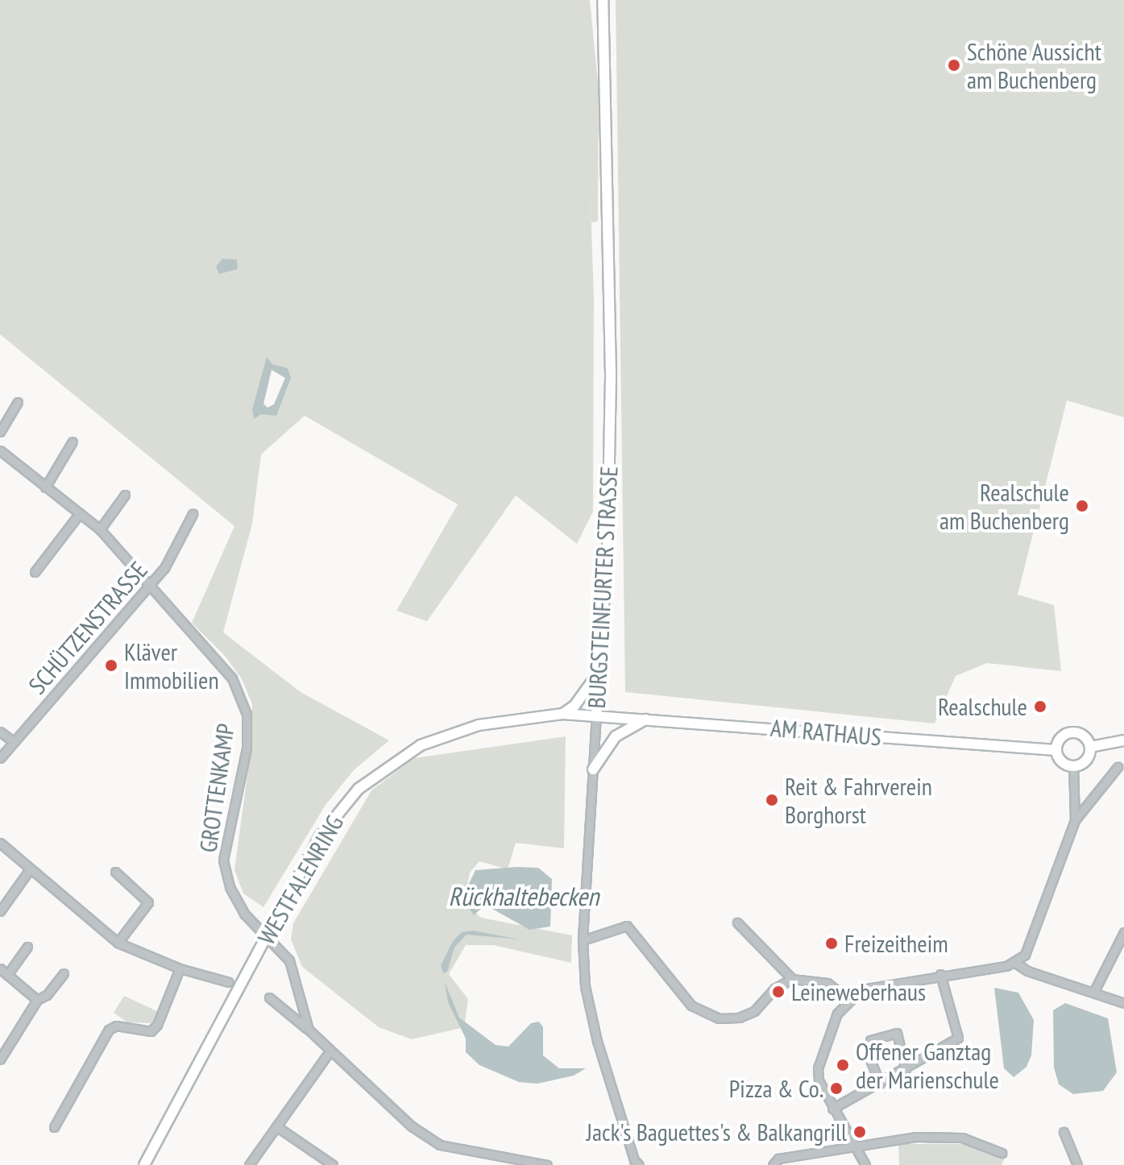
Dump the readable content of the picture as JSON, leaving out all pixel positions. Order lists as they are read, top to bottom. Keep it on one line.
{"streets":{"main road":["BURGSTEINFURTER STRASSE","AM RATHAUS","WESTFALENRING"],"street":["SCHÜTZENSTRASSE","GROTTENKAMP"]},"crossings":[["BURGSTEINFURTER STRASSE","AM RATHAUS"],["BURGSTEINFURTER STRASSE","WESTFALENRING"],["SCHÜTZENSTRASSE","GROTTENKAMP"],["AM RATHAUS","WESTFALENRING"],["GROTTENKAMP","WESTFALENRING"]],"water":["Rückhaltebecken"],"places":["Schöne Aussicht am Buchenberg","Realschule am Buchenberg","Kläver Immobilien","Realschule","Reit & Fahrverein Borghorst","Freizeitheim","Leineweberhaus","Offener Ganztag der Marienschule","Pizza & Co.","Jack's Baguettes's & Balkangrill"]}
